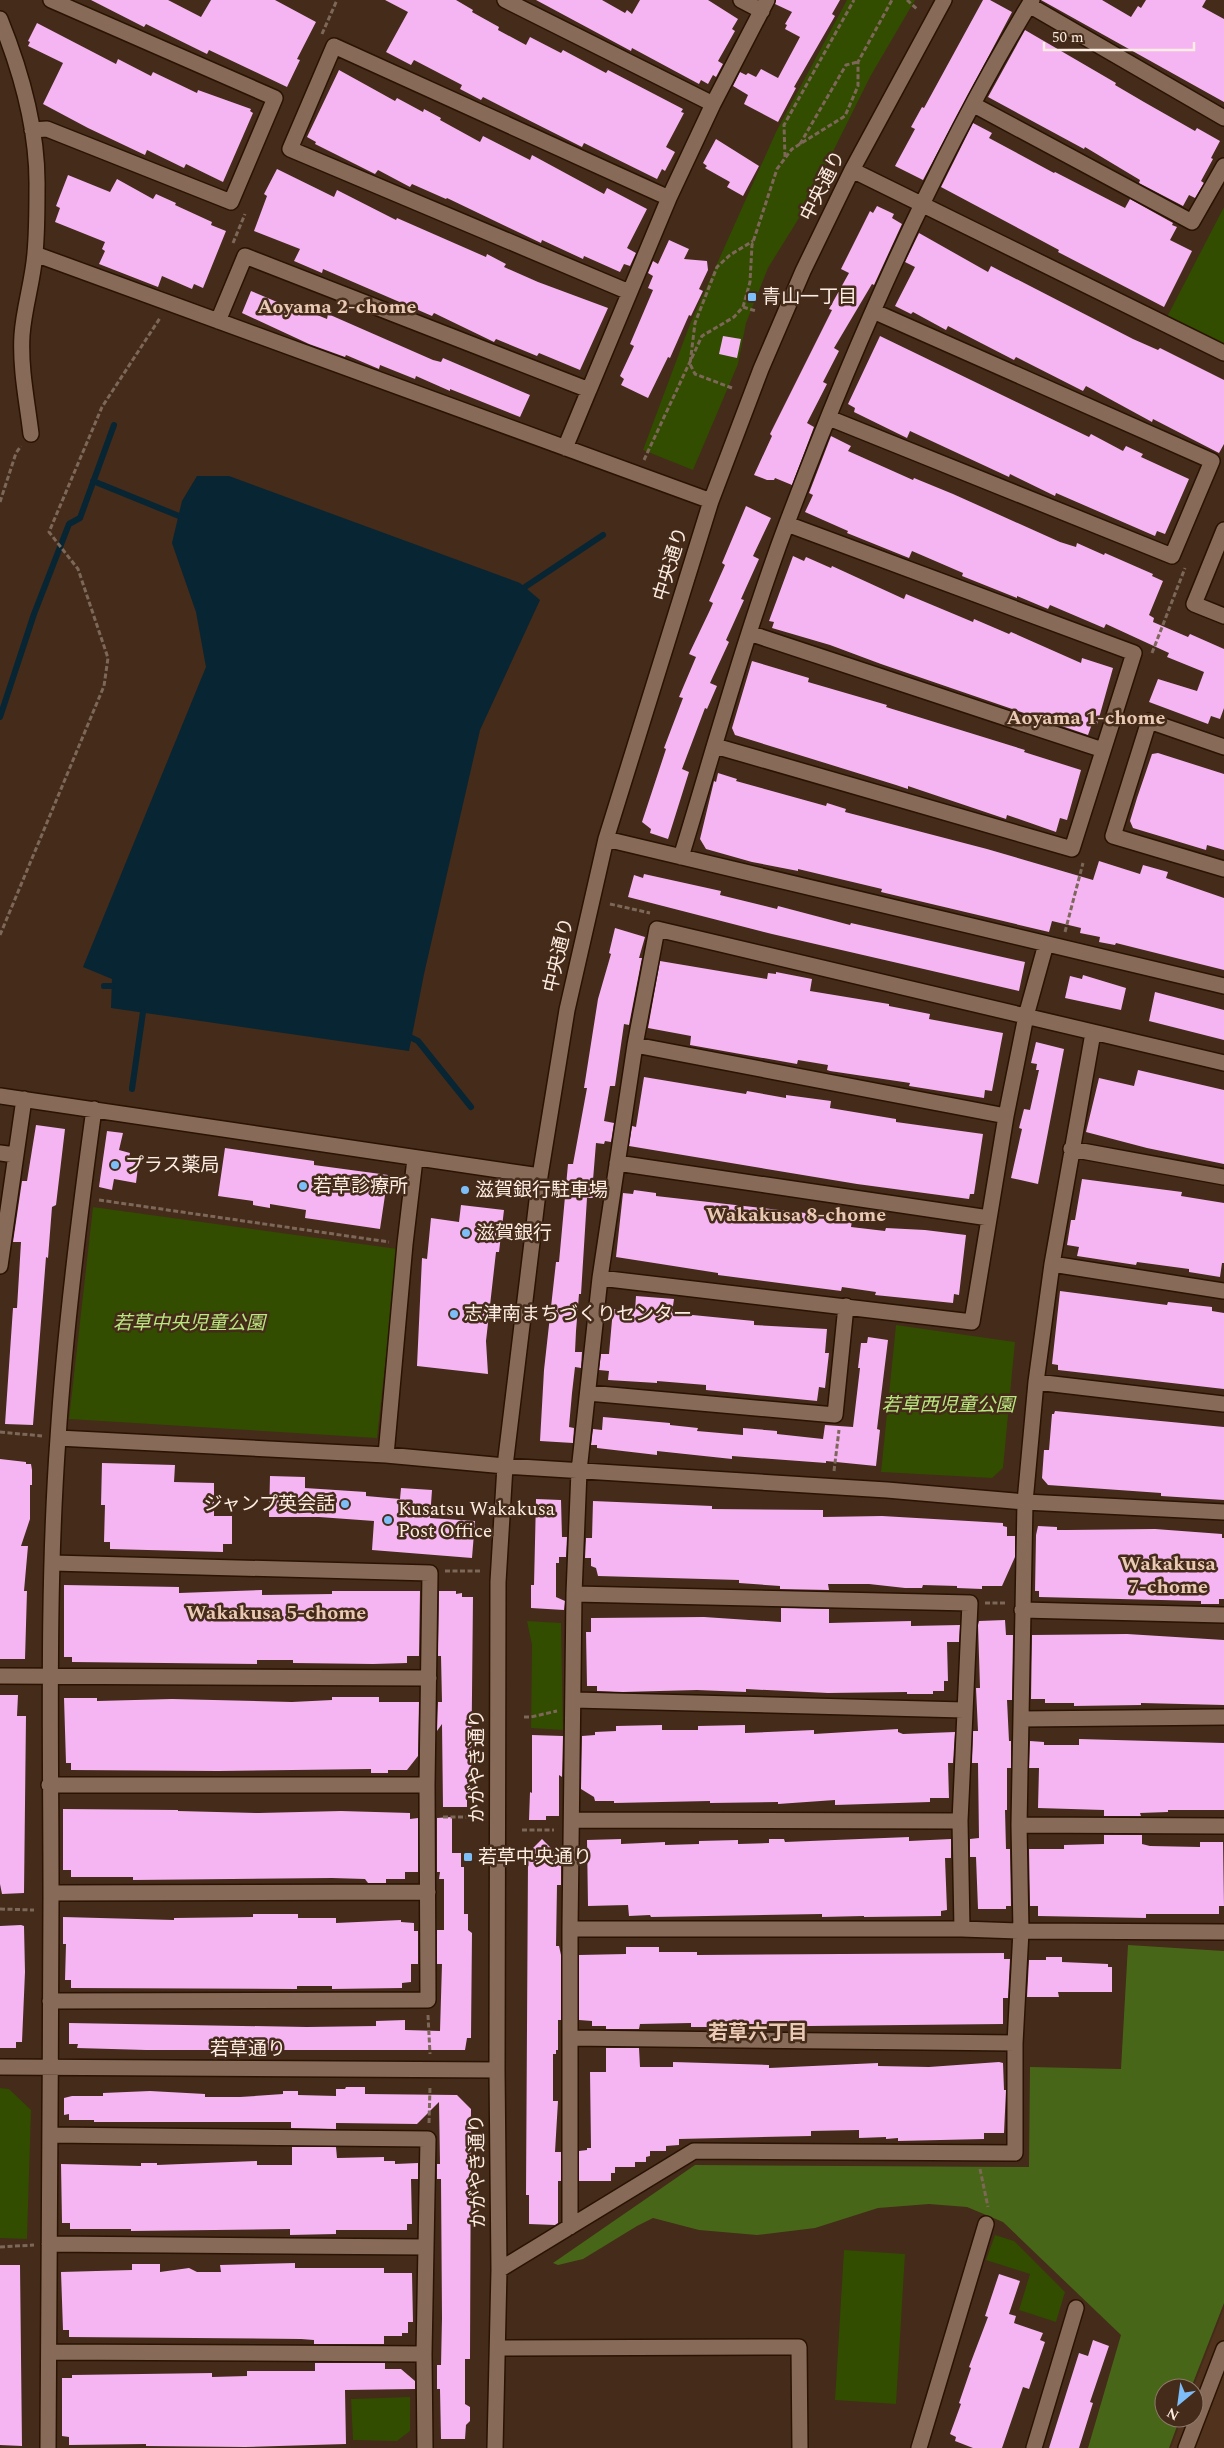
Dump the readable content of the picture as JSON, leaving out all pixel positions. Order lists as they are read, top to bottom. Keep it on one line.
{"streets":{"street":["中央通り","かがやき通り","若草通り"]},"crossings":[["中央通り","かがやき通り"],["かがやき通り","若草通り"]],"districts":["Aoyama 2-chome","Aoyama 1-chome","Wakakusa 8-chome","Wakakusa 7-chome","Wakakusa 5-chome","若草六丁目"],"parks":["若草中央児童公園","若草西児童公園"],"places":{"transit":["青山一丁目","若草中央通り"],"other":["プラス薬局","若草診療所","滋賀銀行駐車場","滋賀銀行","志津南まちづくりセンター","ジャンプ英会話","Kusatsu Wakakusa Post Office"]},"scale_bar":"50 m","north":"bottom left"}
